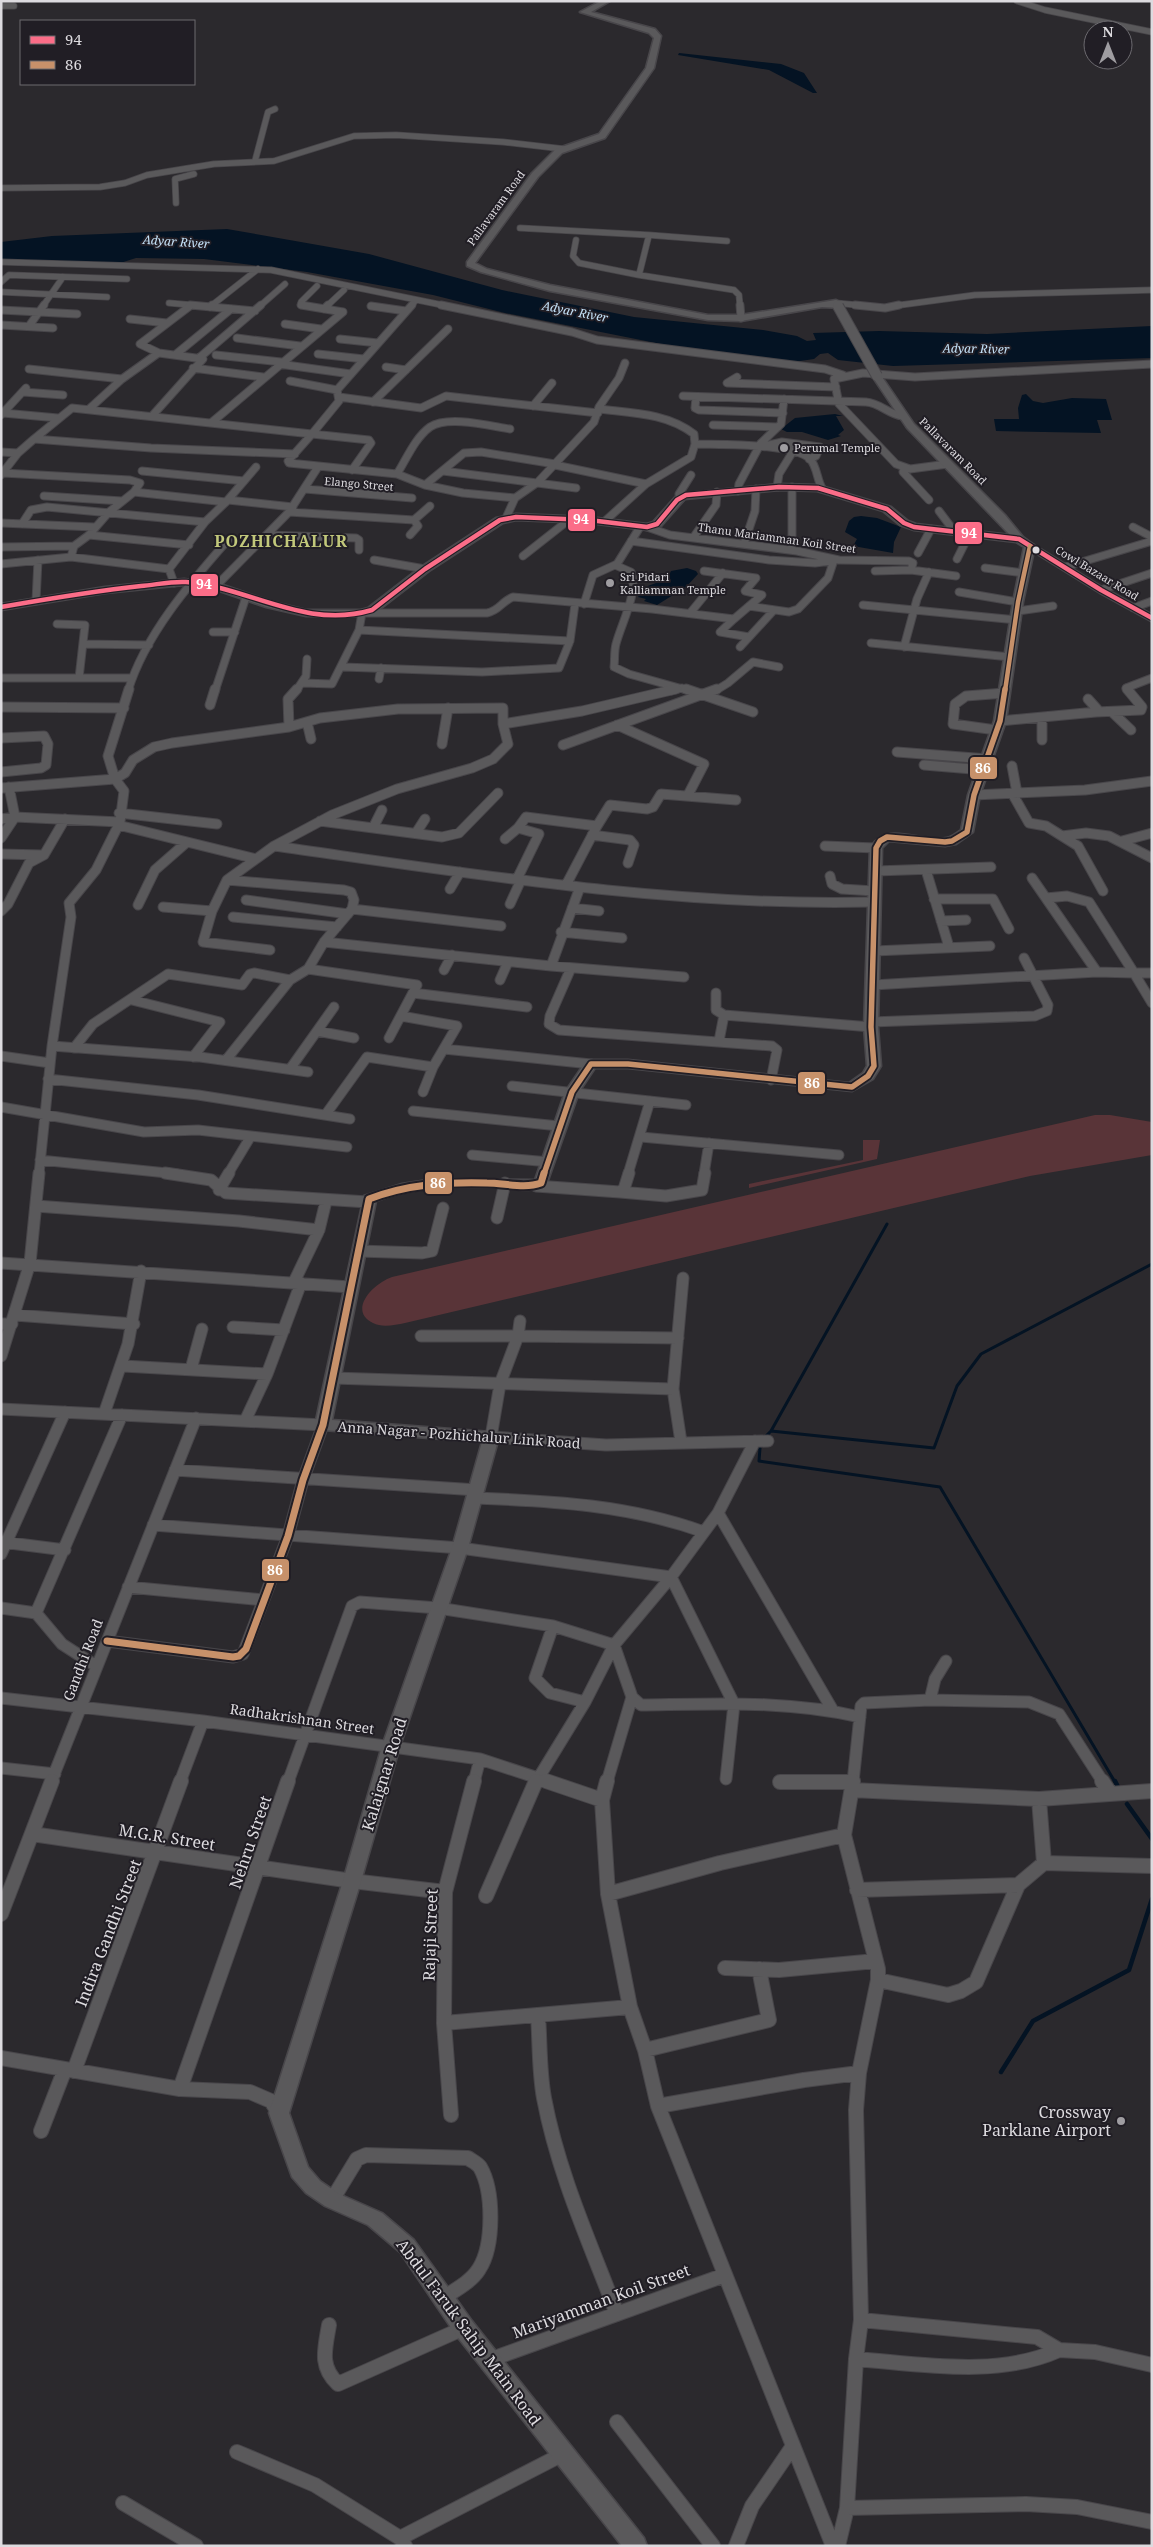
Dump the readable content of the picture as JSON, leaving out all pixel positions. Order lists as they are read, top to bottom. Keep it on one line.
{"streets":{"street":["Pallavaram Road","Elango Street","Thanu Mariamman Koil Street","Cowl Bazaar Road","Anna Nagar - Pozhichalur Link Road","Gandhi Road","Radhakrishnan Street","Kalaignar Road","M.G.R. Street","Nehru Street","Indira Gandhi Street","Rajaji Street","Mariyamman Koil Street","Abdul Faruk Sahip Main Road"]},"crossings":[["Pallavaram Road","Cowl Bazaar Road"],["Anna Nagar - Pozhichalur Link Road","Gandhi Road"],["Anna Nagar - Pozhichalur Link Road","Kalaignar Road"],["Gandhi Road","Radhakrishnan Street"],["Gandhi Road","M.G.R. Street"],["Radhakrishnan Street","Kalaignar Road"],["Radhakrishnan Street","Nehru Street"],["Radhakrishnan Street","Indira Gandhi Street"],["Radhakrishnan Street","Rajaji Street"],["Kalaignar Road","M.G.R. Street"],["Kalaignar Road","Nehru Street"],["Kalaignar Road","Abdul Faruk Sahip Main Road"],["M.G.R. Street","Nehru Street"],["M.G.R. Street","Indira Gandhi Street"],["M.G.R. Street","Rajaji Street"],["Mariyamman Koil Street","Abdul Faruk Sahip Main Road"]],"districts":["POZHICHALUR"],"water":["Adyar River"],"places":["Perumal Temple","Sri Pidari Kalliamman Temple","Crossway Parklane Airport"],"lines":["transit line 94","transit line 86"],"legend":["94","86"],"north":"top"}
